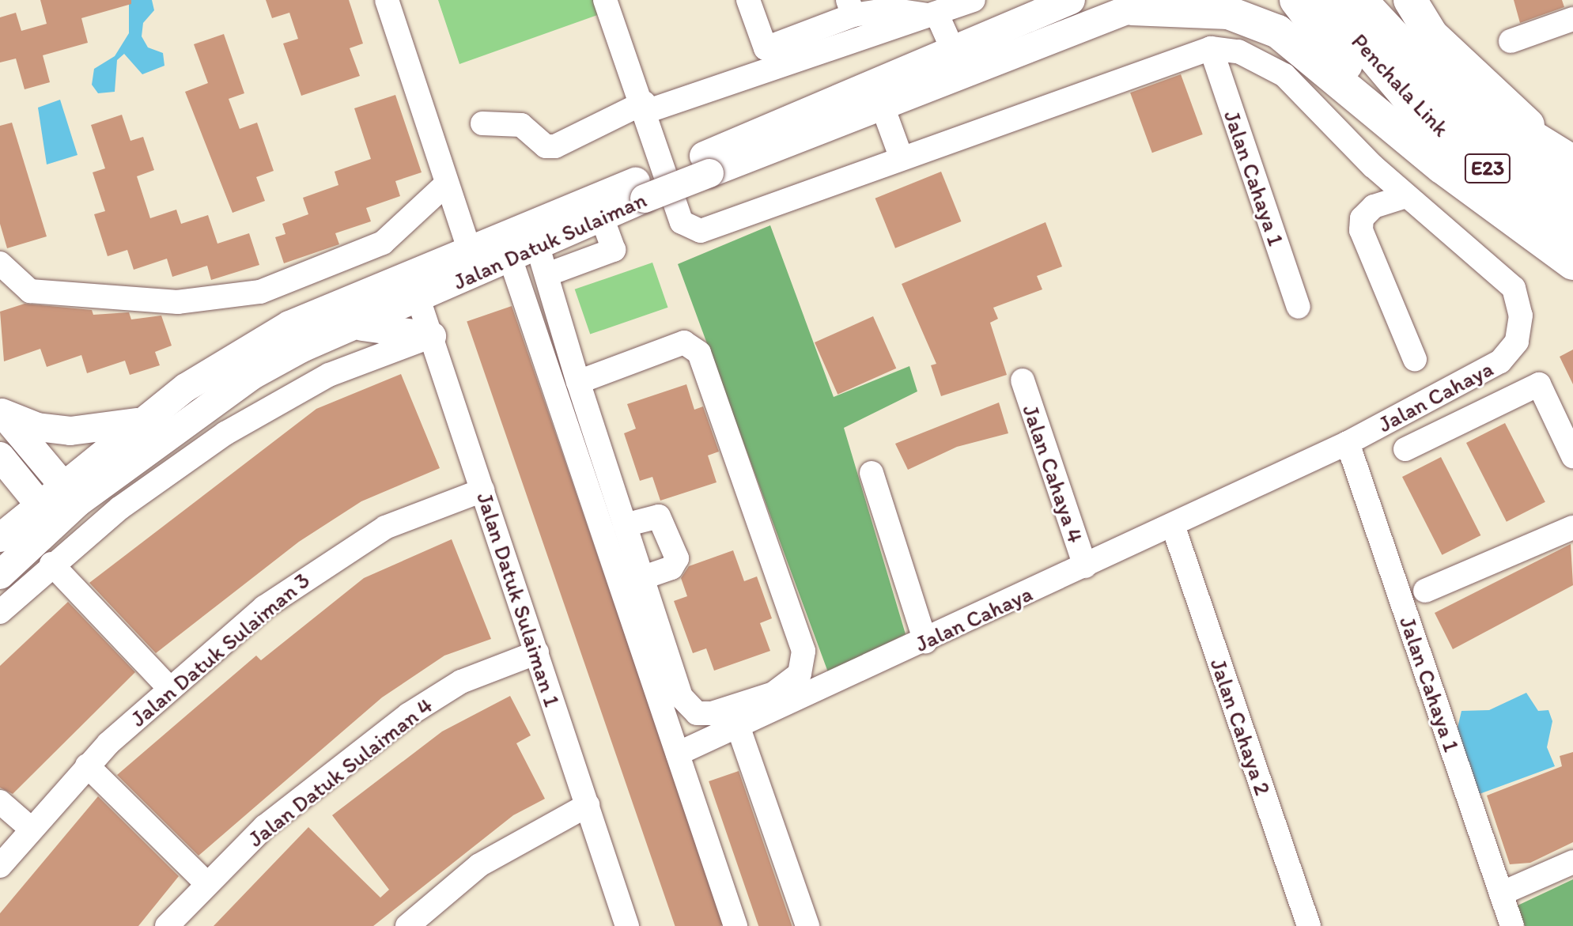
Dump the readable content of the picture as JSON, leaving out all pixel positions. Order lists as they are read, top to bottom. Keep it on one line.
{"streets":{"highway":["Penchala Link","E23"],"main road":["Jalan Datuk Sulaiman"],"street":["Jalan Cahaya 1","Jalan Cahaya","Jalan Cahaya 4","Jalan Datuk Sulaiman 1","Jalan Datuk Sulaiman 3","Jalan Cahaya 2","Jalan Datuk Sulaiman 4"]},"crossings":[["Jalan Cahaya 1","Jalan Cahaya"],["Jalan Datuk Sulaiman","Jalan Datuk Sulaiman 1"],["Jalan Cahaya","Jalan Cahaya 4"],["Jalan Cahaya","Jalan Cahaya 2"],["Jalan Datuk Sulaiman 1","Jalan Datuk Sulaiman 3"],["Jalan Datuk Sulaiman 1","Jalan Datuk Sulaiman 4"]]}
